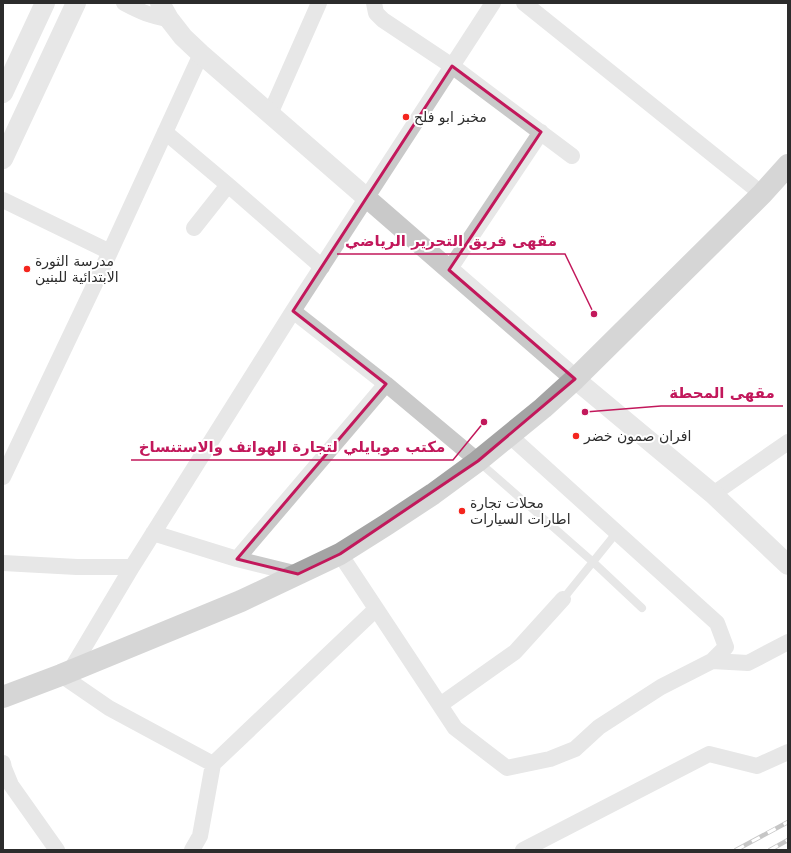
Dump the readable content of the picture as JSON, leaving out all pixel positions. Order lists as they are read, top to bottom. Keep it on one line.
{"places":["مخبز ابو فلح","مدرسة الثورة الابتدائية للبنين","مقهى فريق التحرير الرياضي","مقهى المحطة","مكتب موبايلي لتجارة الهواتف والاستنساخ","افران صمون خضر","محلات تجارة اطارات السيارات"]}
